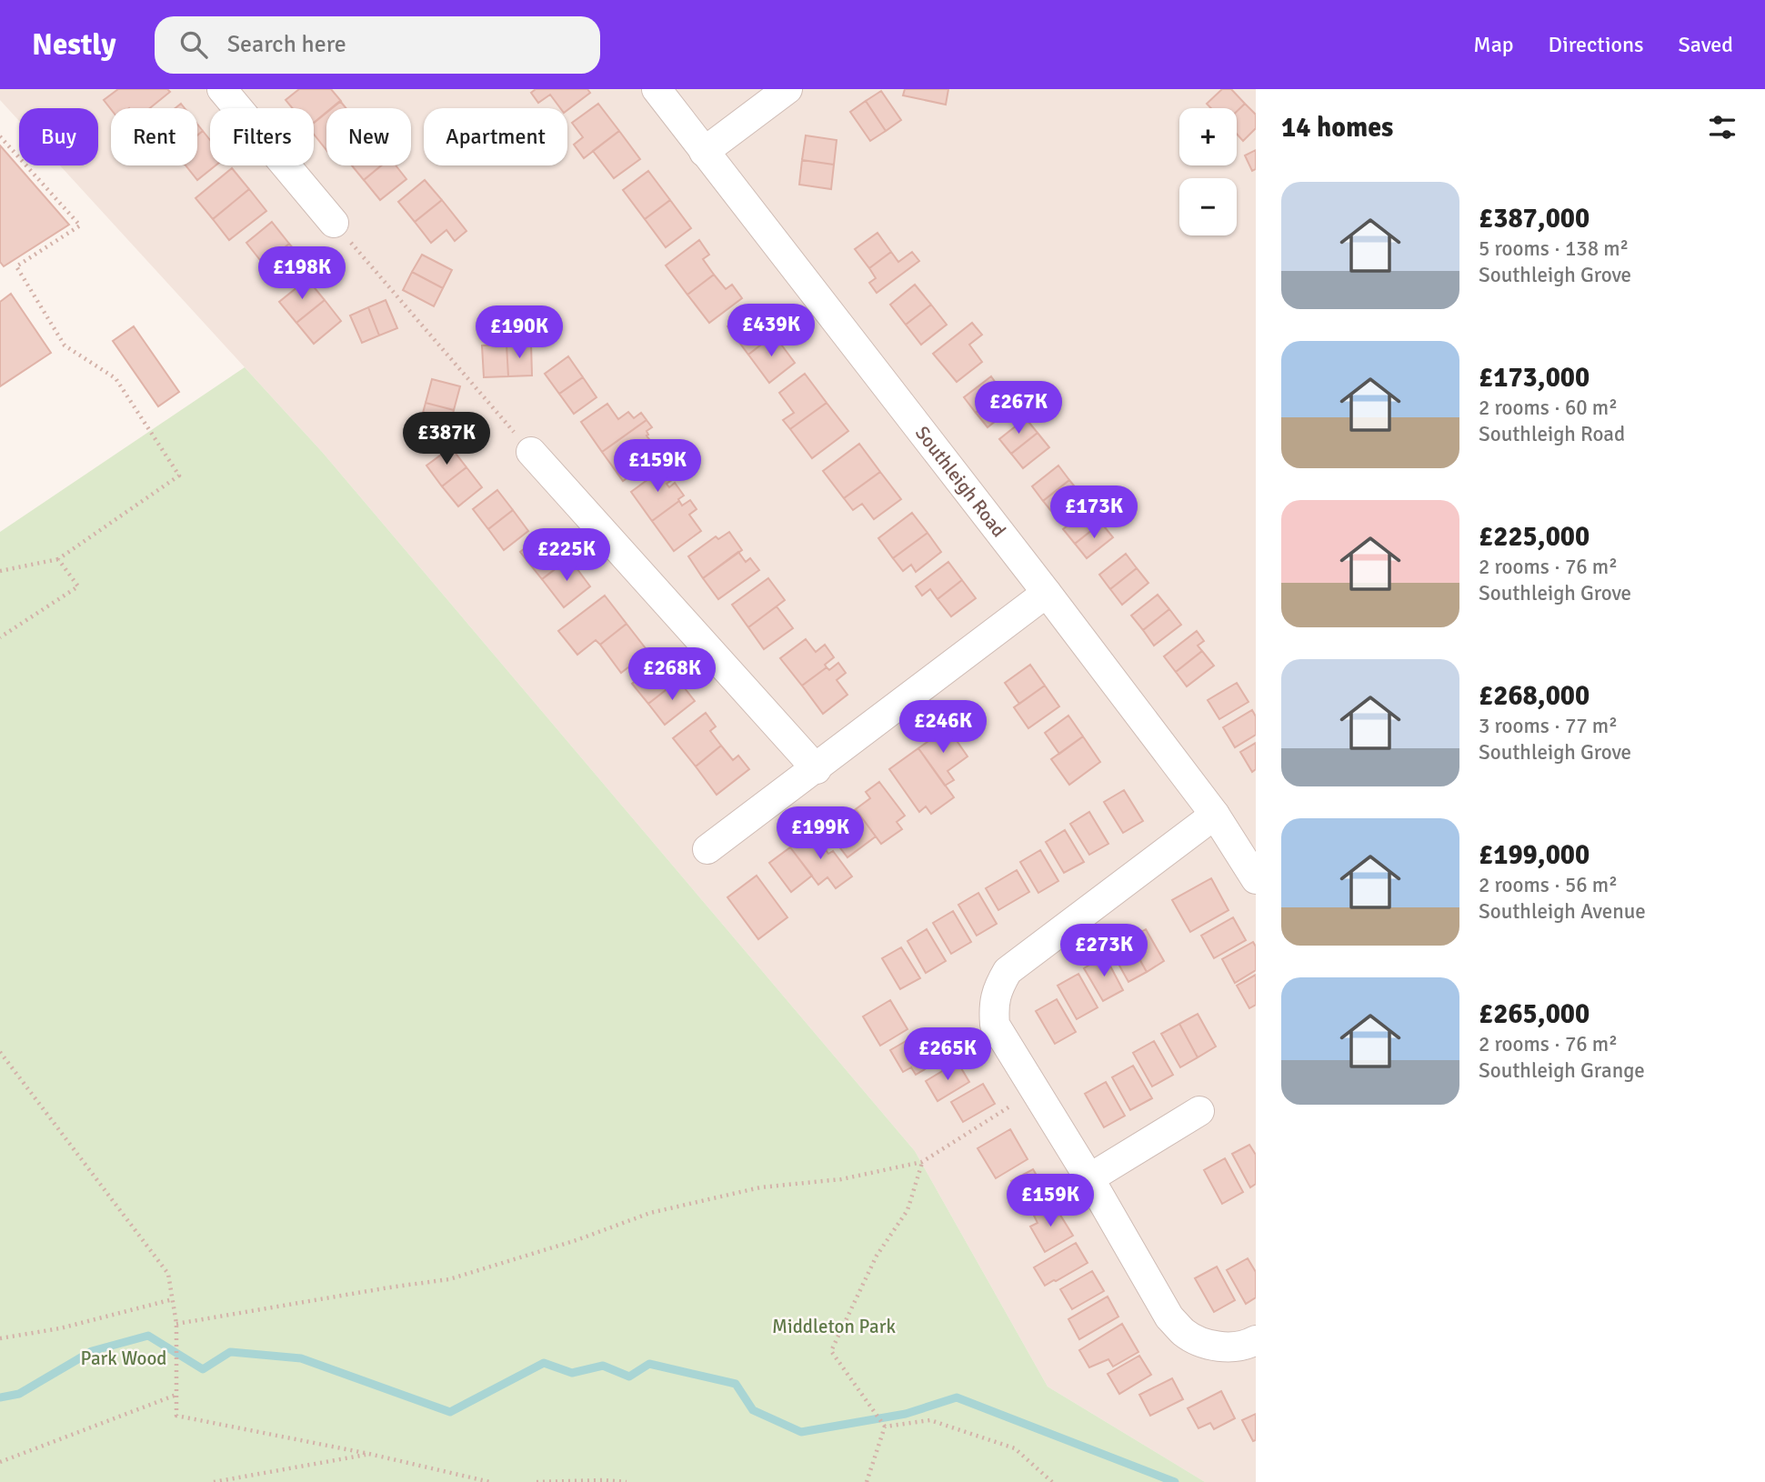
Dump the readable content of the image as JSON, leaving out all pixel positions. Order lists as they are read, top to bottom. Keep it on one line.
{"streets":{"street":["Southleigh Road"]},"parks":["Middleton Park","Park Wood"],"page":{"header":"Nestly","search":"Search here","nav":["Map","Directions","Saved"],"heading":"14 homes","map_buttons":["+","−"],"chip":["Buy","Rent","Filters","New","Apartment"],"list":[{"name":"£387,000","note":"5 rooms · 138 m² · Southleigh Grove"},{"name":"£173,000","note":"2 rooms · 60 m² · Southleigh Road"},{"name":"£225,000","note":"2 rooms · 76 m² · Southleigh Grove"},{"name":"£268,000","note":"3 rooms · 77 m² · Southleigh Grove"},{"name":"£199,000","note":"2 rooms · 56 m² · Southleigh Avenue"},{"name":"£265,000","note":"2 rooms · 76 m² · Southleigh Grange"}],"price":["£198K","£439K","£190K","£267K","£387K","£159K","£173K","£225K","£268K","£246K","£199K","£273K","£265K","£159K"]}}
